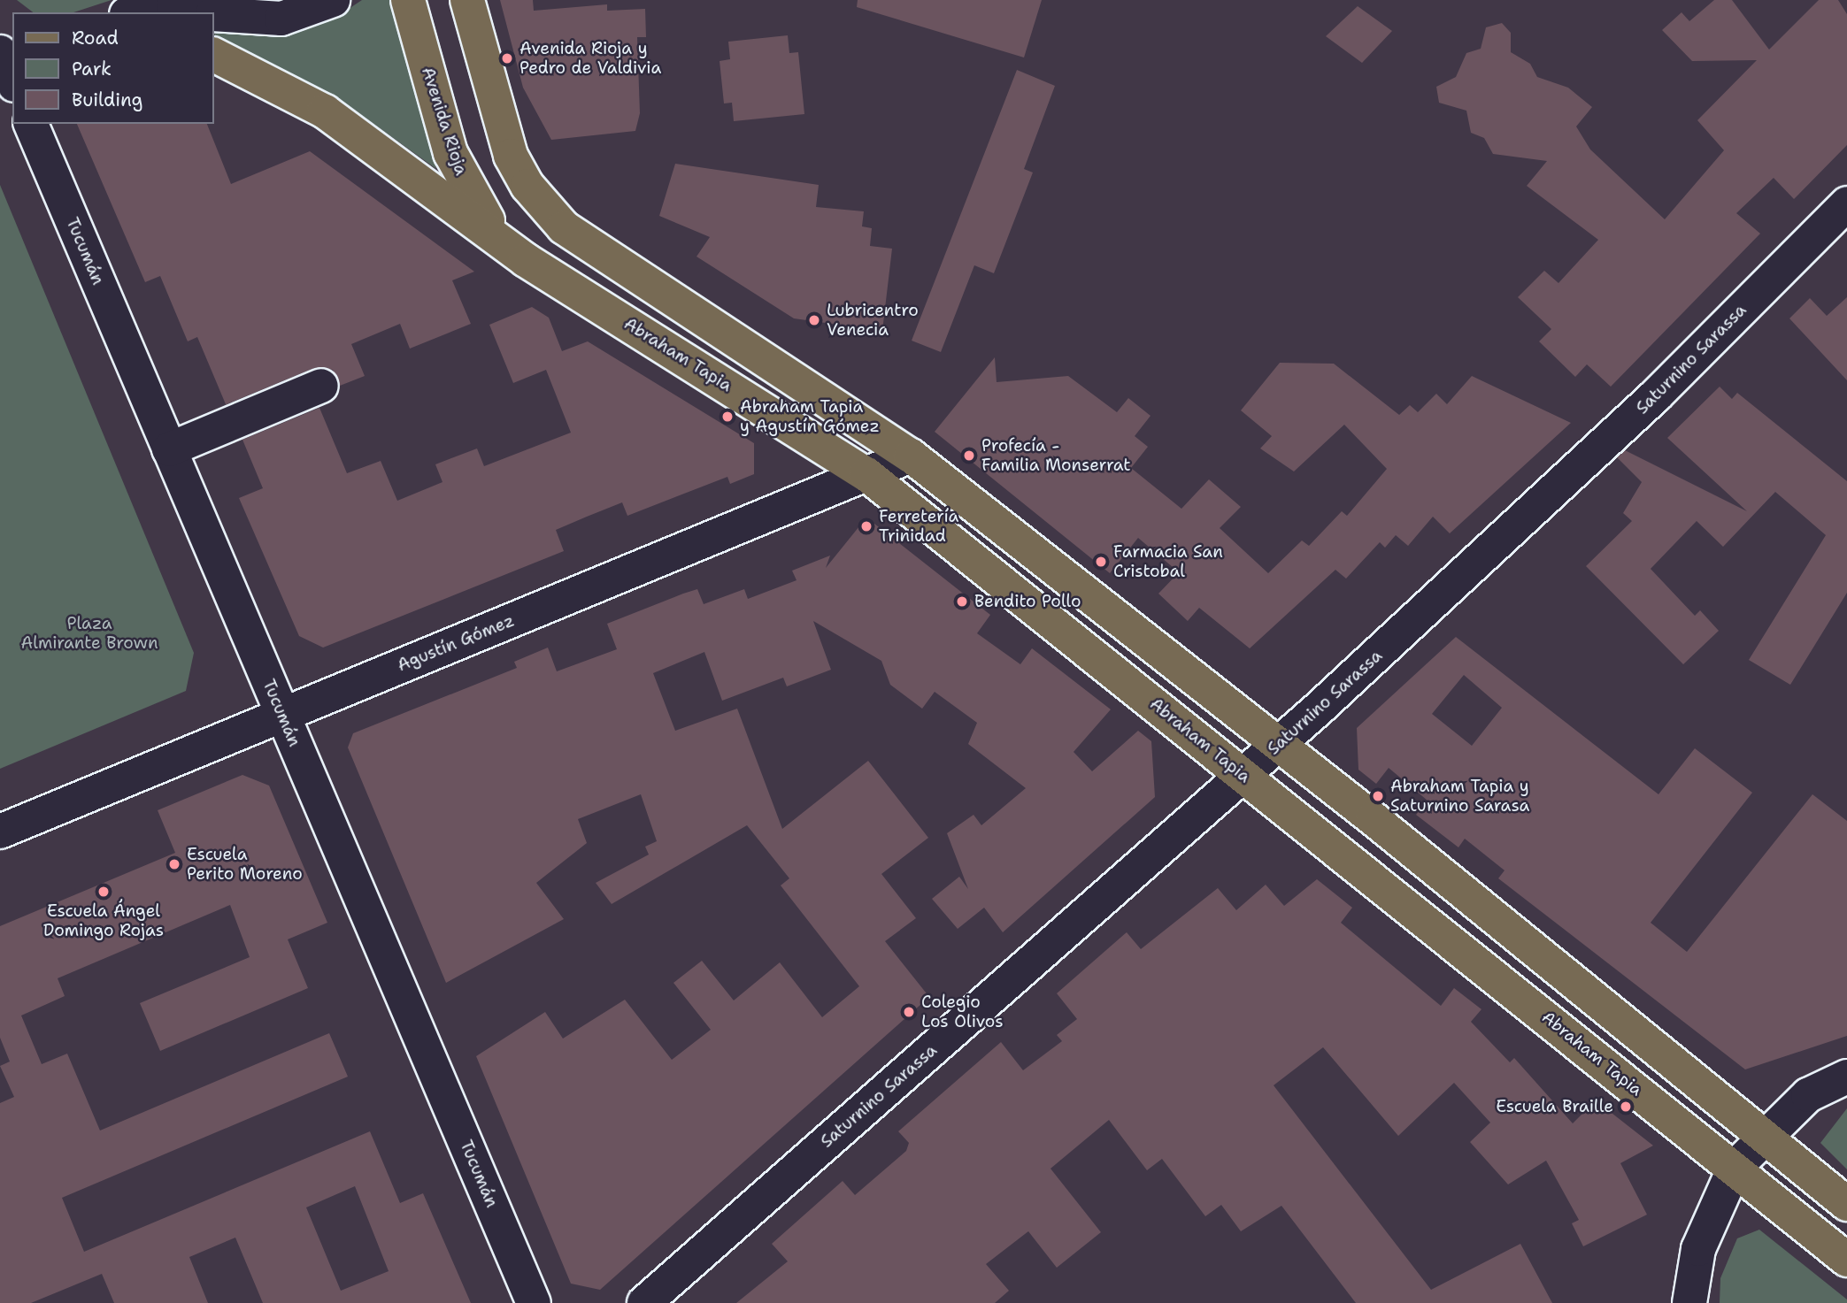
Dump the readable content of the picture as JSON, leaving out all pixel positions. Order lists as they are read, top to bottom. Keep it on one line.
{"streets":{"main road":["Avenida Rioja","Abraham Tapia"],"street":["Tucumán","Saturnino Sarassa","Agustín Gómez"]},"crossings":[["Avenida Rioja","Abraham Tapia"],["Tucumán","Agustín Gómez"],["Abraham Tapia","Saturnino Sarassa"],["Abraham Tapia","Agustín Gómez"]],"parks":["Plaza Almirante Brown"],"places":["Avenida Rioja y Pedro de Valdivia","Lubricentro Venecia","Abraham Tapia y Agustín Gómez","Profecía - Familia Monserrat","Ferretería Trinidad","Farmacia San Cristobal","Bendito Pollo","Abraham Tapia y Saturnino Sarasa","Escuela Perito Moreno","Escuela Ángel Domingo Rojas","Colegio Los Olivos","Escuela Braille"],"legend":["Road","Park","Building"]}
